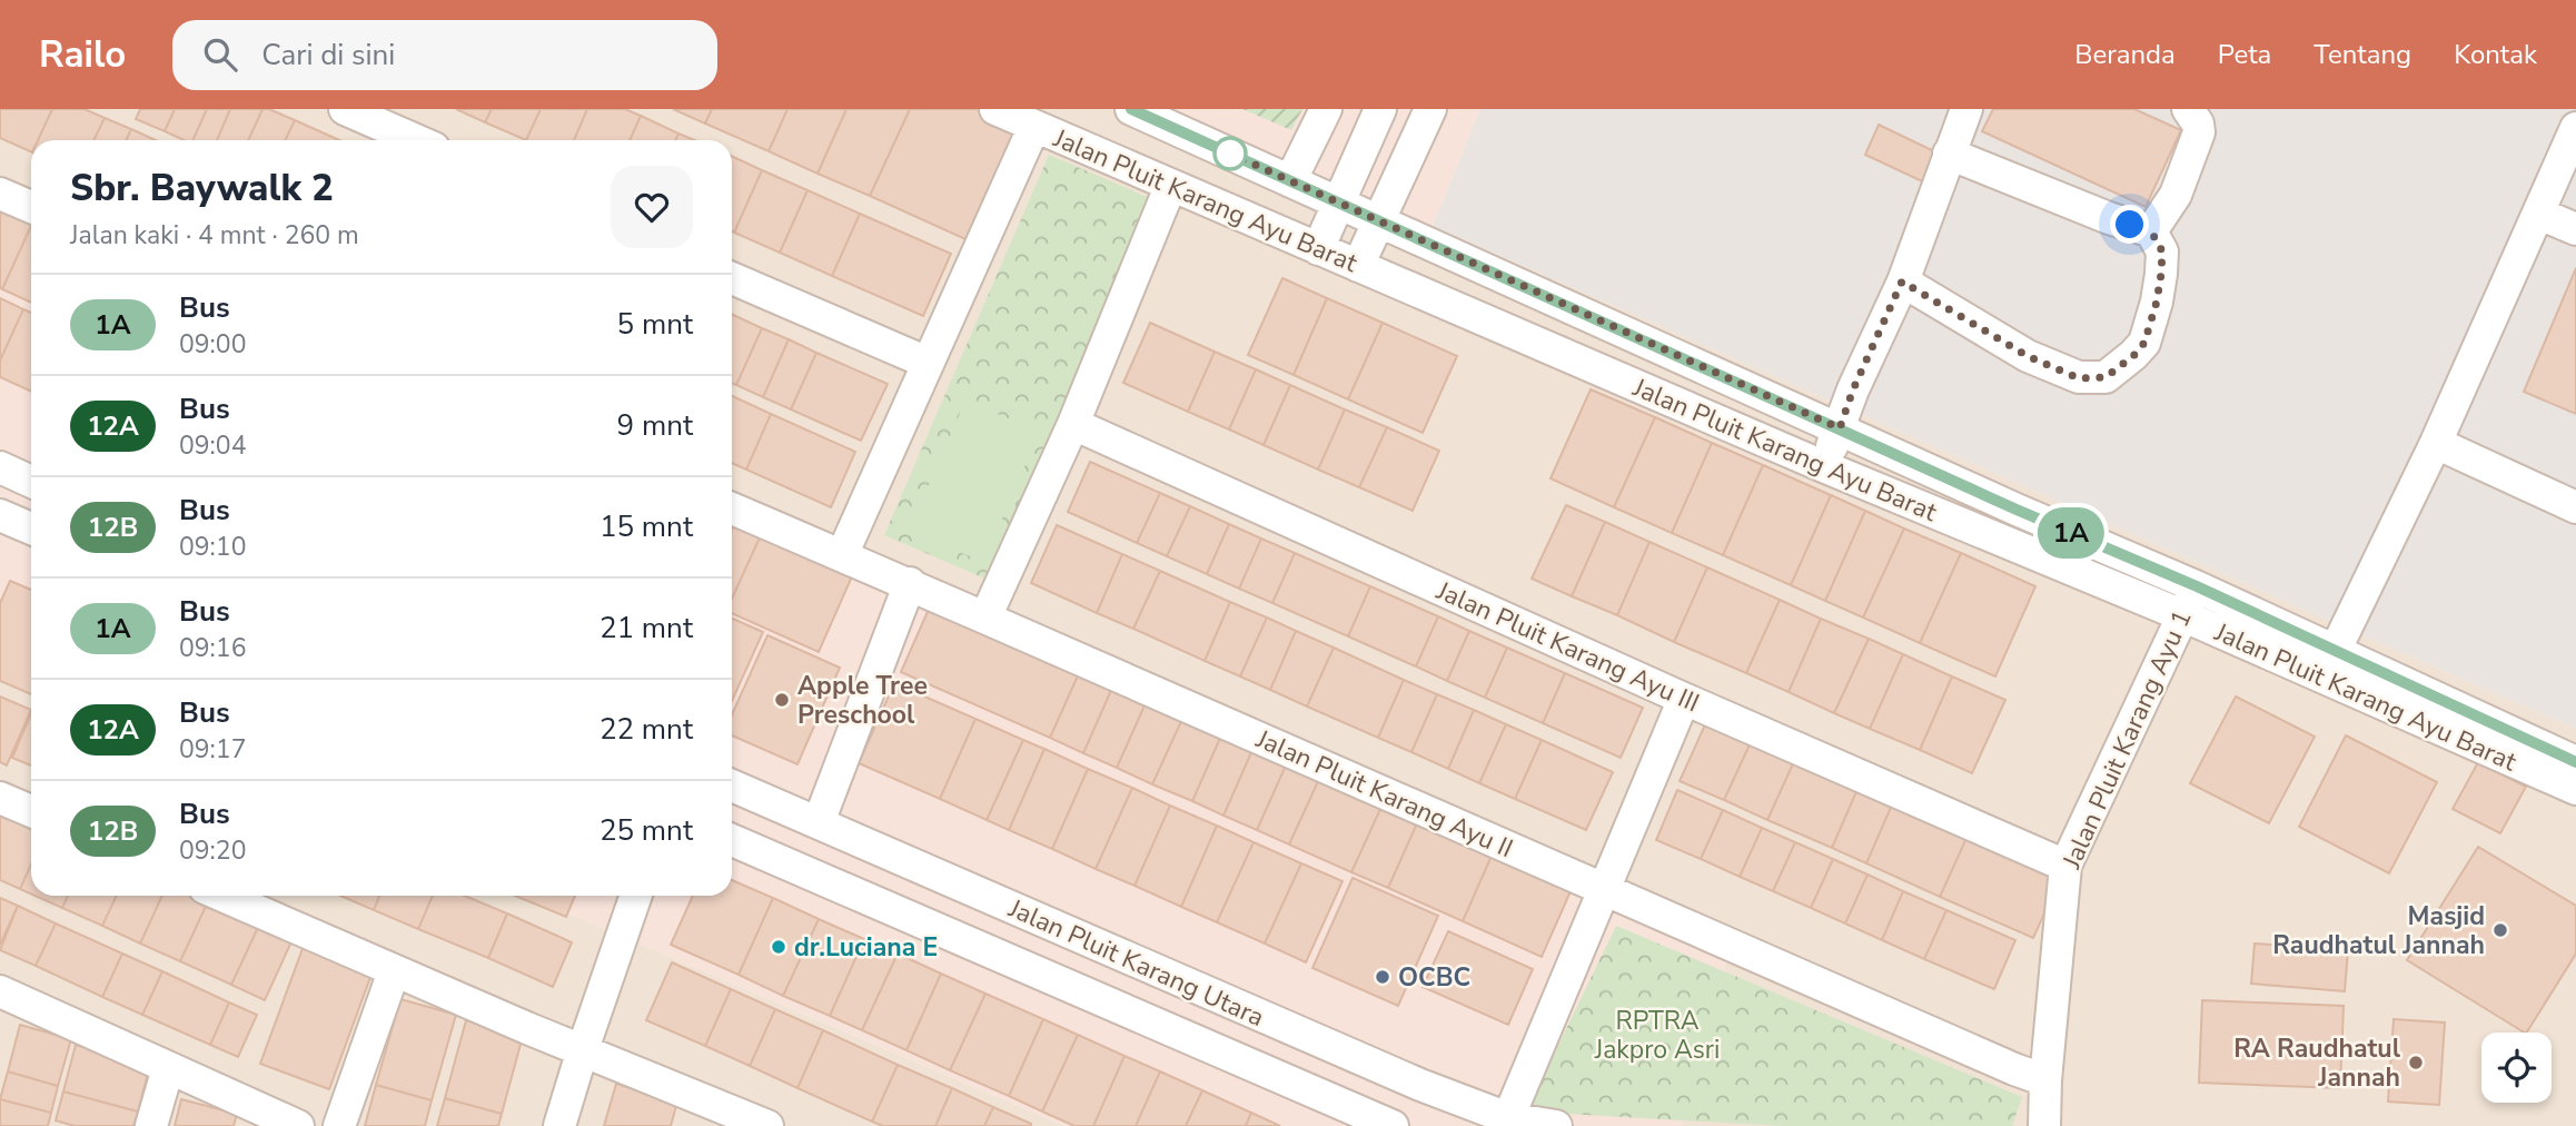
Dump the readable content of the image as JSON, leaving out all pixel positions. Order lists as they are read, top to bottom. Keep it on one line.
{"streets":{"street":["Jalan Pluit Karang Ayu Barat","Jalan Pluit Karang Ayu III","Jalan Pluit Karang Ayu 1","Jalan Pluit Karang Ayu II","Jalan Pluit Karang Utara"]},"crossings":[["Jalan Pluit Karang Ayu Barat","Jalan Pluit Karang Ayu 1"],["Jalan Pluit Karang Ayu III","Jalan Pluit Karang Ayu 1"],["Jalan Pluit Karang Ayu 1","Jalan Pluit Karang Ayu II"]],"parks":["RPTRA Jakpro Asri"],"places":["Apple Tree Preschool","Masjid Raudhatul Jannah","dr.Luciana E","OCBC","RA Raudhatul Jannah"],"lines":["bus line 1A"],"page":{"header":"Railo","search":"Cari di sini","nav":["Beranda","Peta","Tentang","Kontak"],"on_map":"1A","heading":["Sbr. Baywalk 2","Jalan kaki · 4 mnt · 260 m"],"list":[{"mark":"1A","name":"Bus","note":"09:00","value":"5 mnt"},{"mark":"12A","name":"Bus","note":"09:04","value":"9 mnt"},{"mark":"12B","name":"Bus","note":"09:10","value":"15 mnt"},{"mark":"1A","name":"Bus","note":"09:16","value":"21 mnt"},{"mark":"12A","name":"Bus","note":"09:17","value":"22 mnt"},{"mark":"12B","name":"Bus","note":"09:20","value":"25 mnt"}]}}
